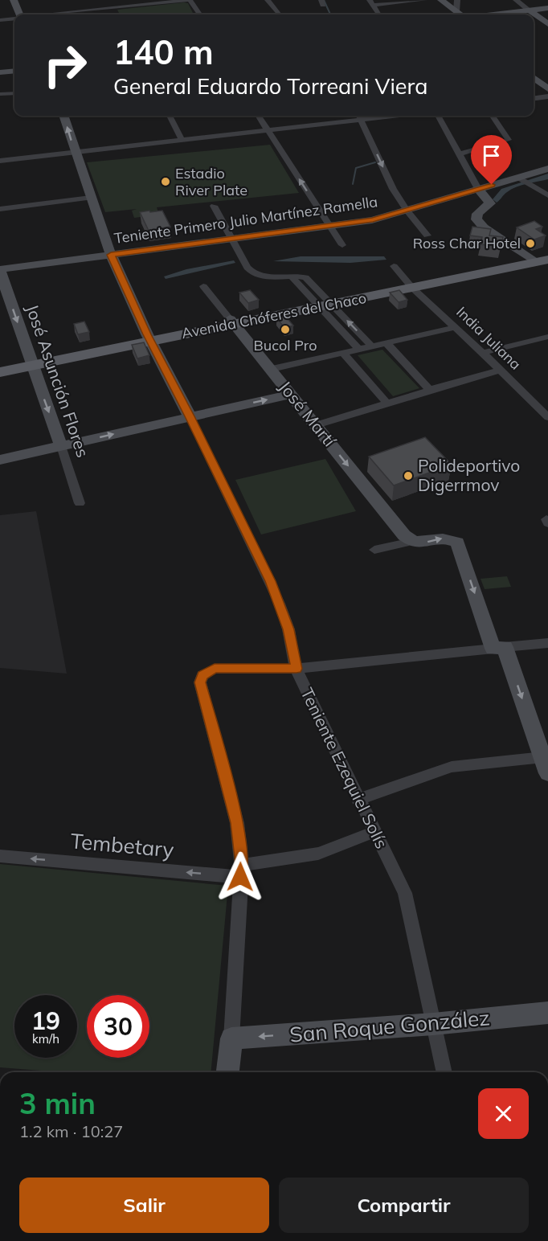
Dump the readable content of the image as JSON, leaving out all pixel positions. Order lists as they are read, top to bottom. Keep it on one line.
{"streets":{"main road":["Avenida Chóferes del Chaco"],"street":["Teniente Primero Julio Martínez Ramella","India Juliana","José Asunción Flores","José Martí","Teniente Ezequiel Solís","Tembetary","San Roque González"]},"crossings":[["Teniente Primero Julio Martínez Ramella","José Asunción Flores"],["Teniente Primero Julio Martínez Ramella","Teniente Ezequiel Solís"],["Avenida Chóferes del Chaco","India Juliana"],["Avenida Chóferes del Chaco","José Asunción Flores"],["Avenida Chóferes del Chaco","José Martí"],["Avenida Chóferes del Chaco","Teniente Ezequiel Solís"],["Teniente Ezequiel Solís","Tembetary"],["Teniente Ezequiel Solís","San Roque González"]],"one_way":["José Asunción Flores","Tembetary","San Roque González"],"places":["Estadio River Plate","Ross Char Hotel","Bucol Pro","Polideportivo Digerrmov"],"page":{"turn":["140 m","General Eduardo Torreani Viera"],"speed":"19 km/h","limit":"30","heading":["3 min","1.2 km · 10:27"],"buttons":["Salir","Compartir"]}}
